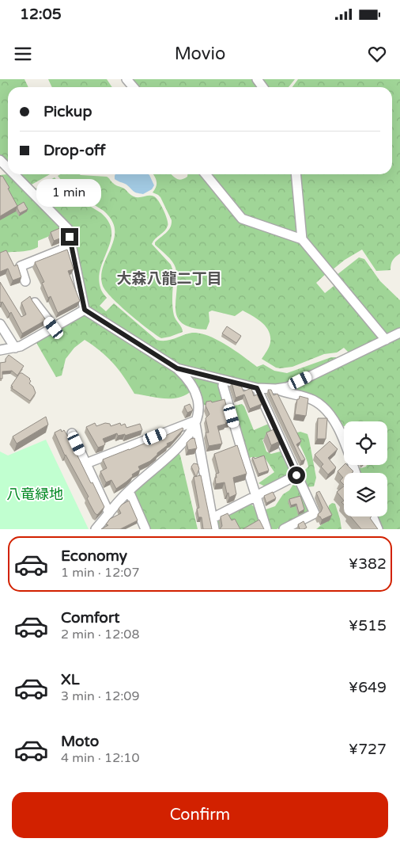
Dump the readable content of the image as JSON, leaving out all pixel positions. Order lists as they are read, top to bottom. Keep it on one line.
{"districts":["大森八龍二丁目"],"parks":["八竜緑地"],"page":{"status":"12:05","header":"Movio","banner":["Pickup","Drop-off"],"bubble":"1 min","list":[{"name":"Economy","note":"1 min · 12:07","value":"¥382"},{"name":"Comfort","note":"2 min · 12:08","value":"¥515"},{"name":"XL","note":"3 min · 12:09","value":"¥649"},{"name":"Moto","note":"4 min · 12:10","value":"¥727"}],"buttons":"Confirm"}}
